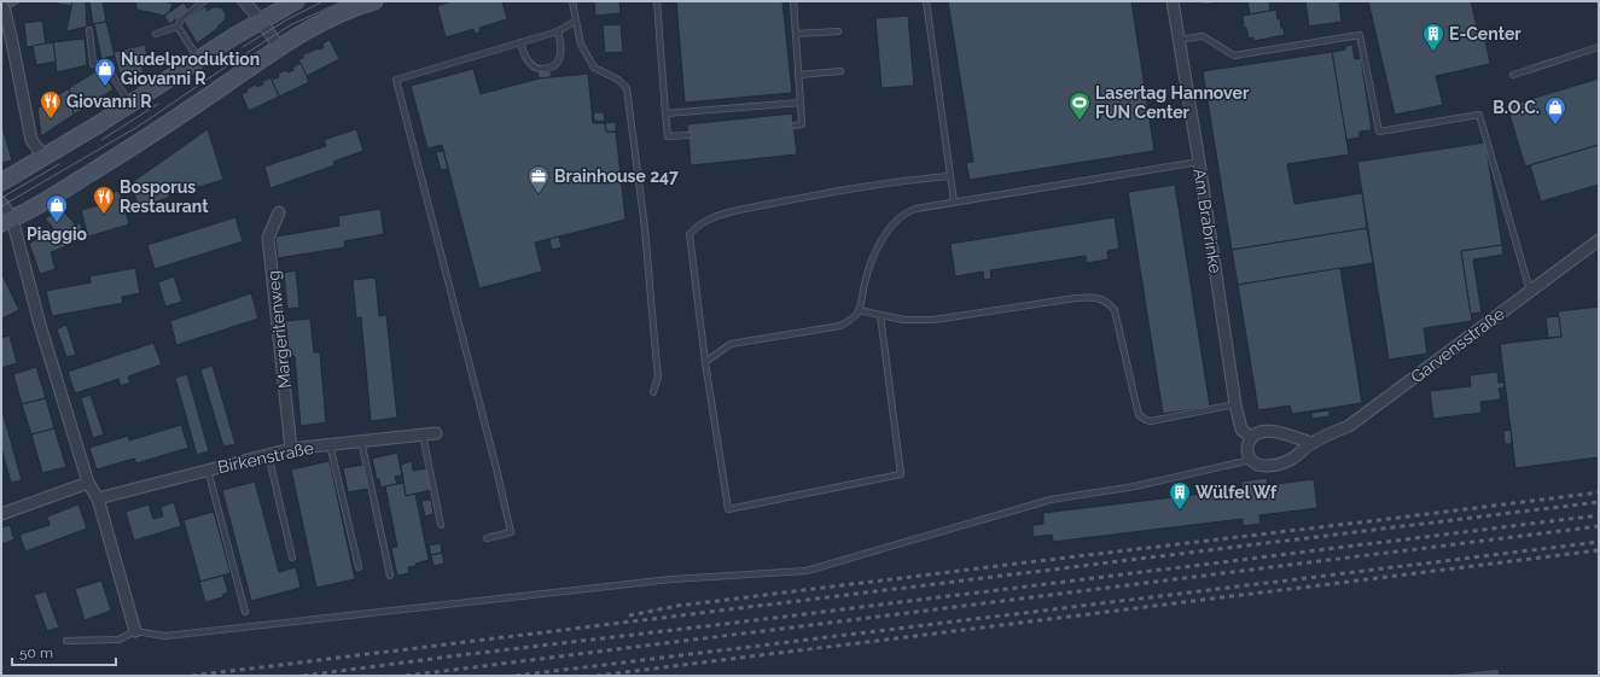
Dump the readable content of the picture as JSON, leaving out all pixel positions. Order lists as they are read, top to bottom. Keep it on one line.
{"streets":{"street":["Am Brabrinke","Margeritenweg","Garvensstraße","Birkenstraße"]},"crossings":[["Margeritenweg","Birkenstraße"]],"places":{"building":["E-Center","Wülfel Wf"],"shop":["Nudelproduktion Giovanni R","B.O.C.","Piaggio"],"restaurant":["Giovanni R","Bosporus Restaurant"],"sports":["Lasertag Hannover FUN Center"],"office":["Brainhouse 247"]},"scale_bar":"50 m"}
